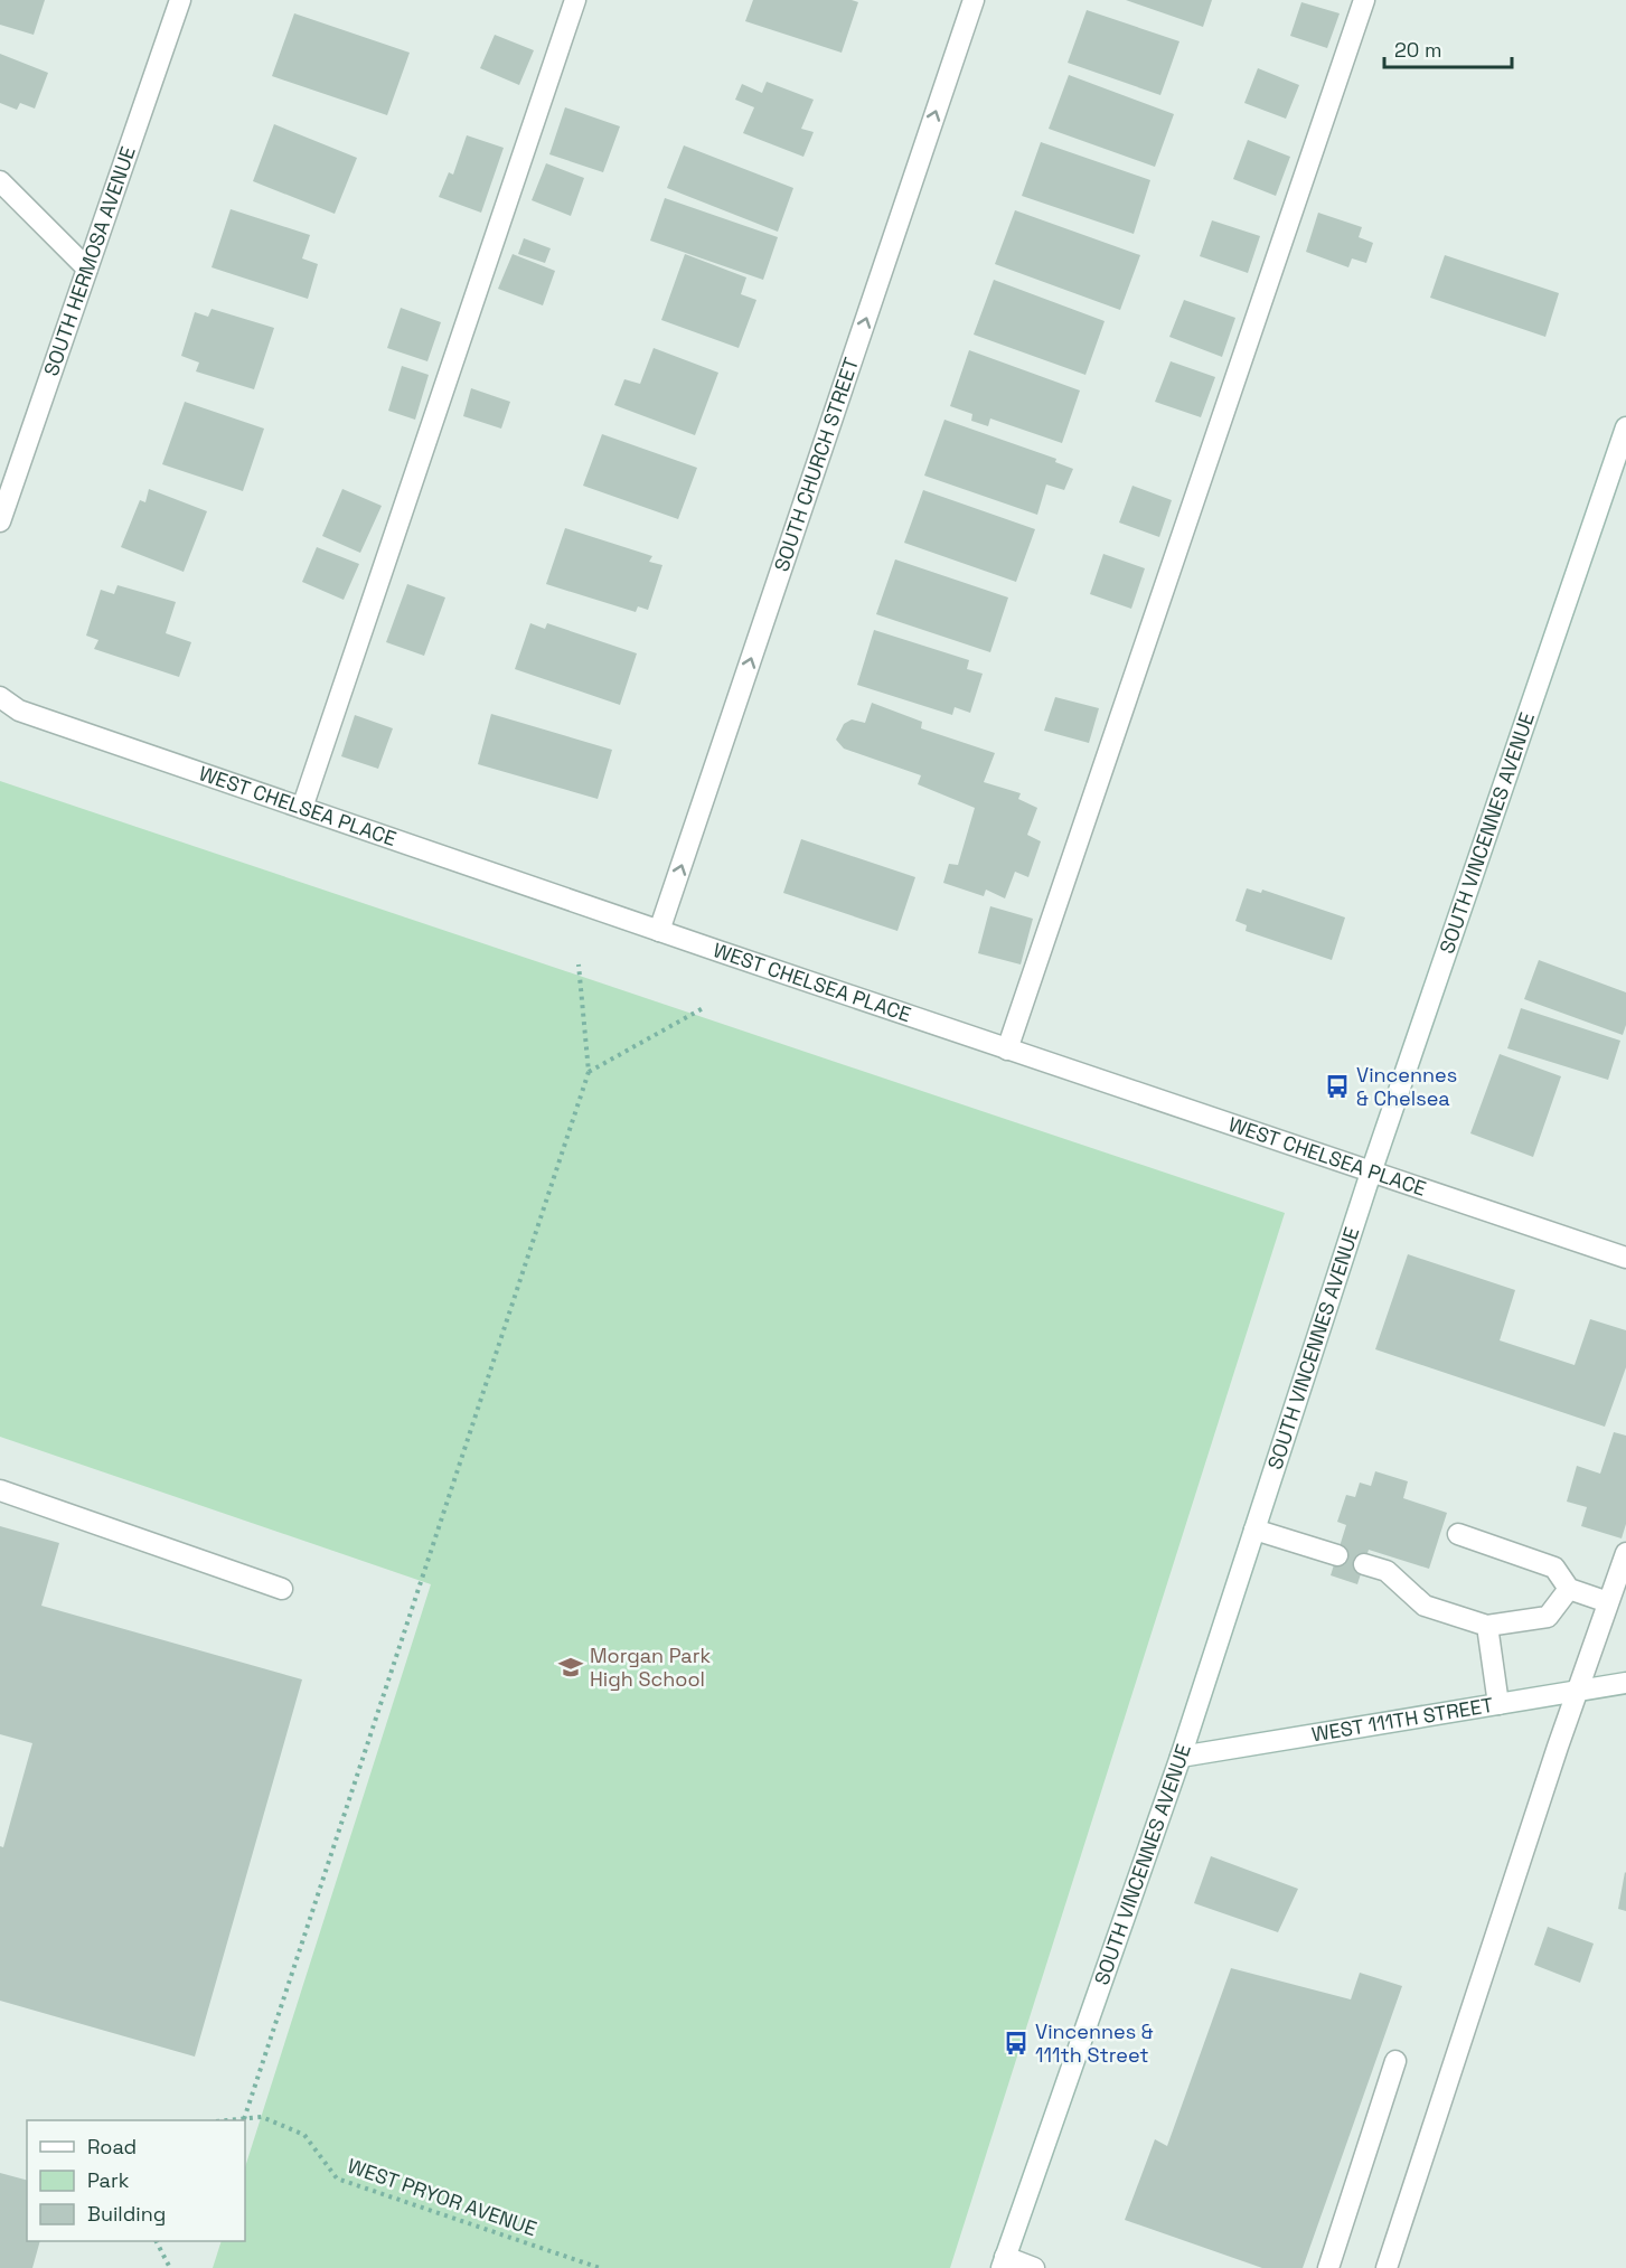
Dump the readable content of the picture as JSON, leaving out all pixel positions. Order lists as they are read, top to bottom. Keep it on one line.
{"streets":{"street":["SOUTH HERMOSA AVENUE","SOUTH CHURCH STREET","WEST CHELSEA PLACE","SOUTH VINCENNES AVENUE","WEST 111TH STREET"],"path":["WEST PRYOR AVENUE"]},"crossings":[["SOUTH CHURCH STREET","WEST CHELSEA PLACE"],["WEST CHELSEA PLACE","SOUTH VINCENNES AVENUE"],["SOUTH VINCENNES AVENUE","WEST 111TH STREET"]],"one_way":["SOUTH CHURCH STREET"],"places":{"bus stop":["Vincennes & Chelsea","Vincennes & 111th Street"],"school or university":["Morgan Park High School"]},"legend":["Road","Park","Building"],"scale_bar":"20 m"}
